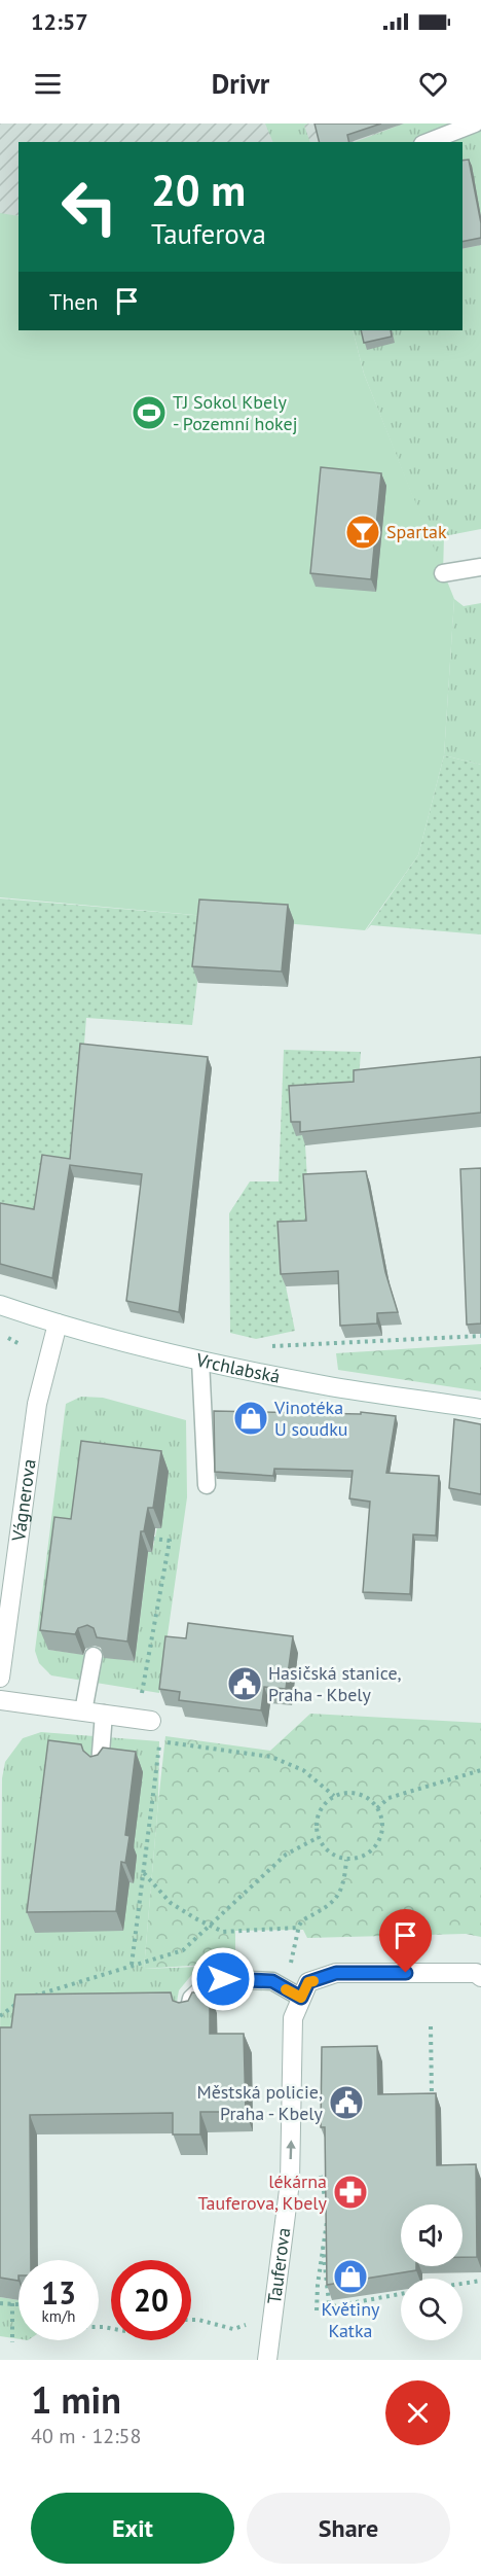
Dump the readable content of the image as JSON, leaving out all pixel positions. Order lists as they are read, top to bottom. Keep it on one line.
{"streets":{"street":["Vrchlabská","Vágnerova","Tauferova"]},"crossings":[["Vrchlabská","Vágnerova"]],"one_way":["Tauferova"],"places":{"sports":["TJ Sokol Kbely - Pozemní hokej"],"bar":["Spartak"],"shop":["Vinotéka U soudku","Květiny Katka"],"public building":["Hasičská stanice, Praha - Kbely","Městská policie, Praha - Kbely"],"pharmacy":["lékárna Tauferova, Kbely"]},"page":{"status":"12:57","header":"Drivr","turn":["20 m","Tauferova"],"then":"Then","speed":"13 km/h","limit":"20","heading":["1 min","40 m · 12:58"],"buttons":["Exit","Share"]}}
